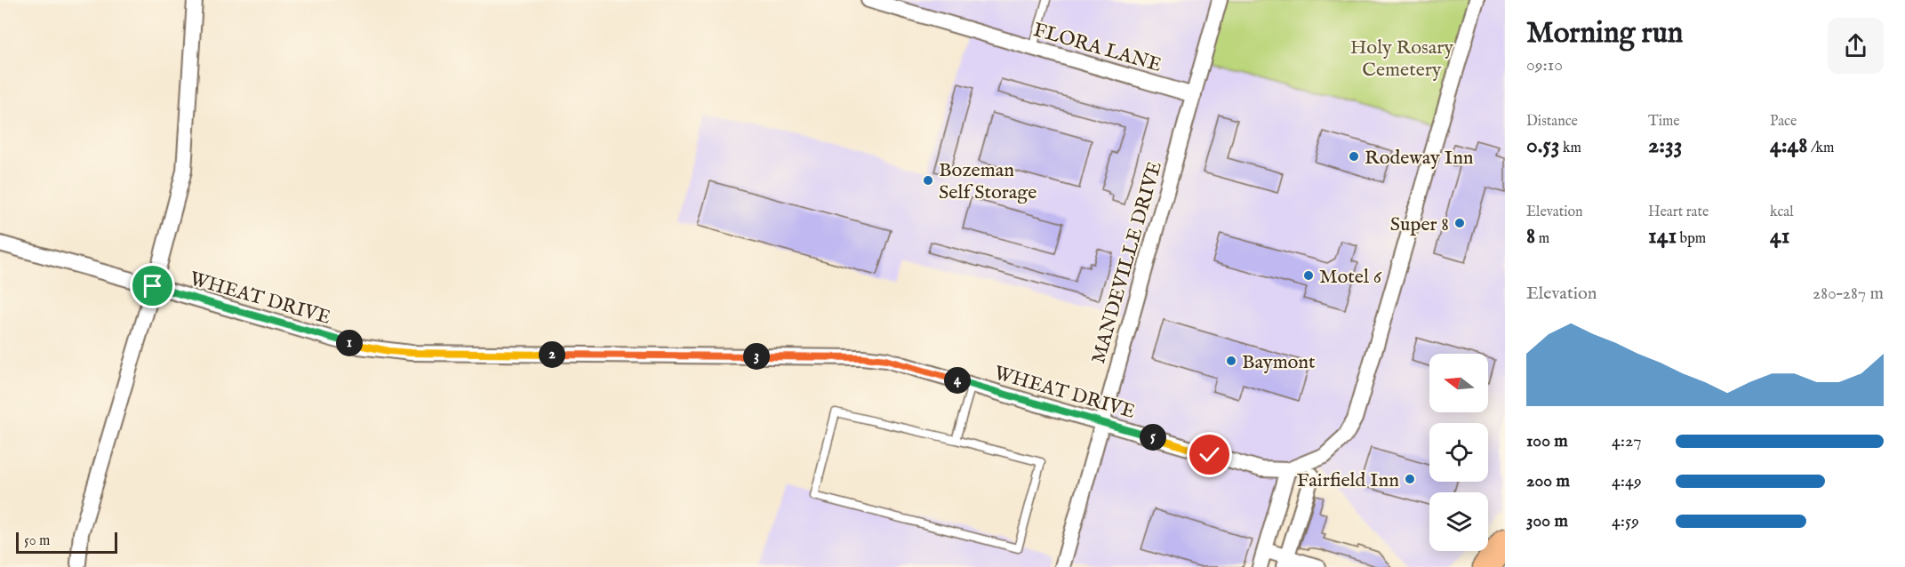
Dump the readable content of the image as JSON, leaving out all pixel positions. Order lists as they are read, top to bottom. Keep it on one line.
{"streets":{"street":["FLORA LANE","MANDEVILLE DRIVE","WHEAT DRIVE"]},"crossings":[["FLORA LANE","MANDEVILLE DRIVE"],["MANDEVILLE DRIVE","WHEAT DRIVE"]],"parks":["Holy Rosary Cemetery"],"places":["Rodeway Inn","Bozeman Self Storage","Super 8","Motel 6","Baymont","Fairfield Inn"],"scale_bar":"50 m","north":"left","page":{"heading":["Morning run","09:10"],"stats":[["Distance","0.53 km"],["Time","2:33"],["Pace","4:48 /km"],["Elevation","8 m"],["Heart rate","141 bpm"],["kcal","41"]],"chart":["Elevation","280–287 m"],"pins":["1","2","3","4","5"],"list":[{"name":"100 m","note":"4:27"},{"name":"200 m","note":"4:49"},{"name":"300 m","note":"4:59"}],"scale":"50 m"}}
